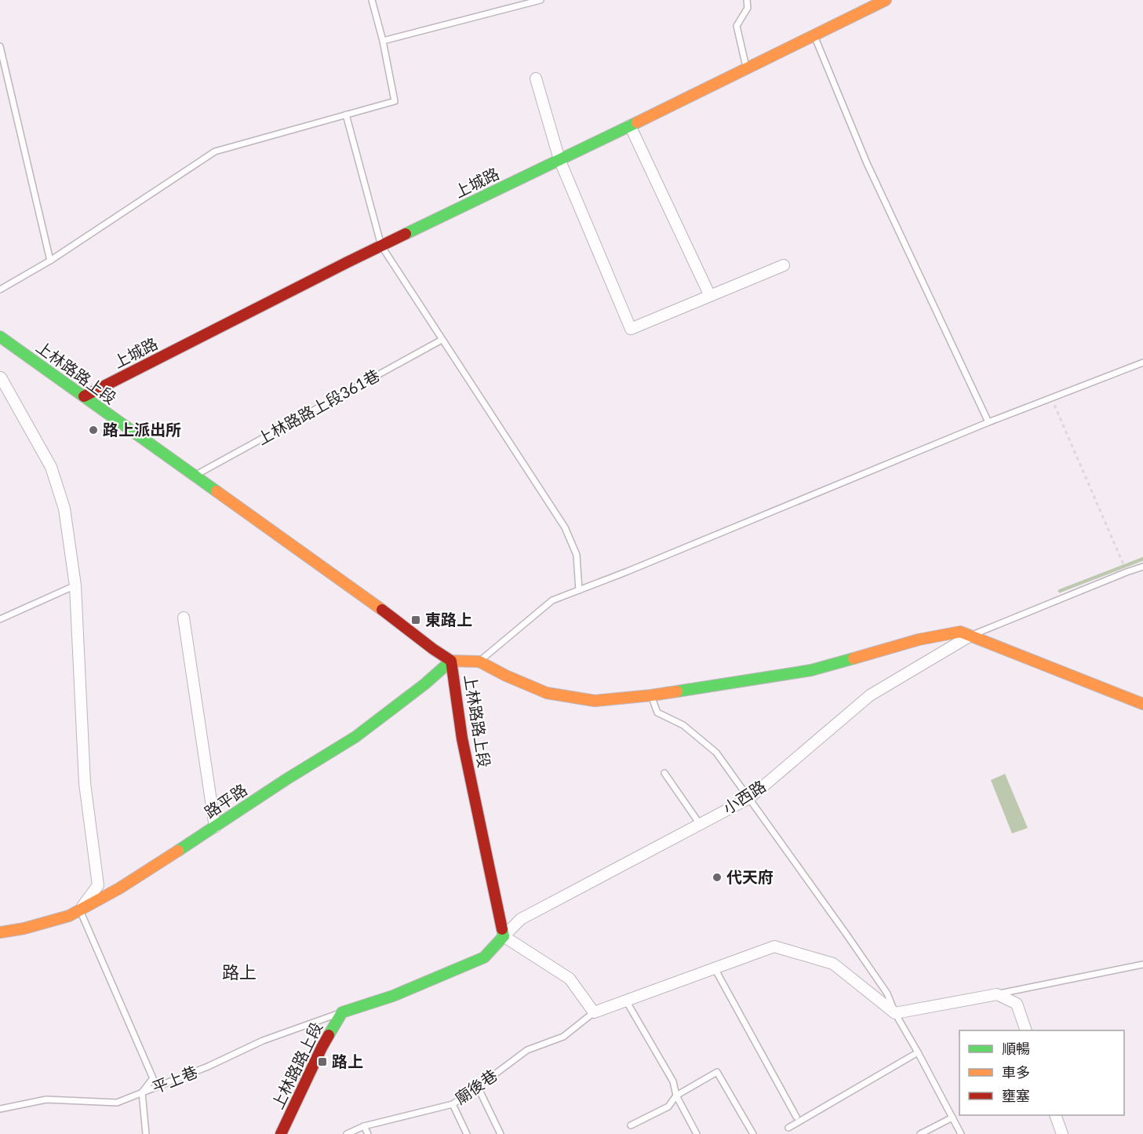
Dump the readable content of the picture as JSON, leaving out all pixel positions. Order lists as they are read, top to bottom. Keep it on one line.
{"streets":{"street":["上城路","上林路路上段","小西路","路平路"],"lane":["上林路路上段361巷","平上巷","廟後巷"]},"crossings":[["上城路","上林路路上段"],["上林路路上段","上林路路上段361巷"],["上林路路上段","小西路"],["上林路路上段","路平路"],["上林路路上段","平上巷"]],"districts":["路上"],"places":{"other":["路上派出所","代天府"],"transit":["東路上","路上"]},"legend":["順暢","車多","壅塞"]}
